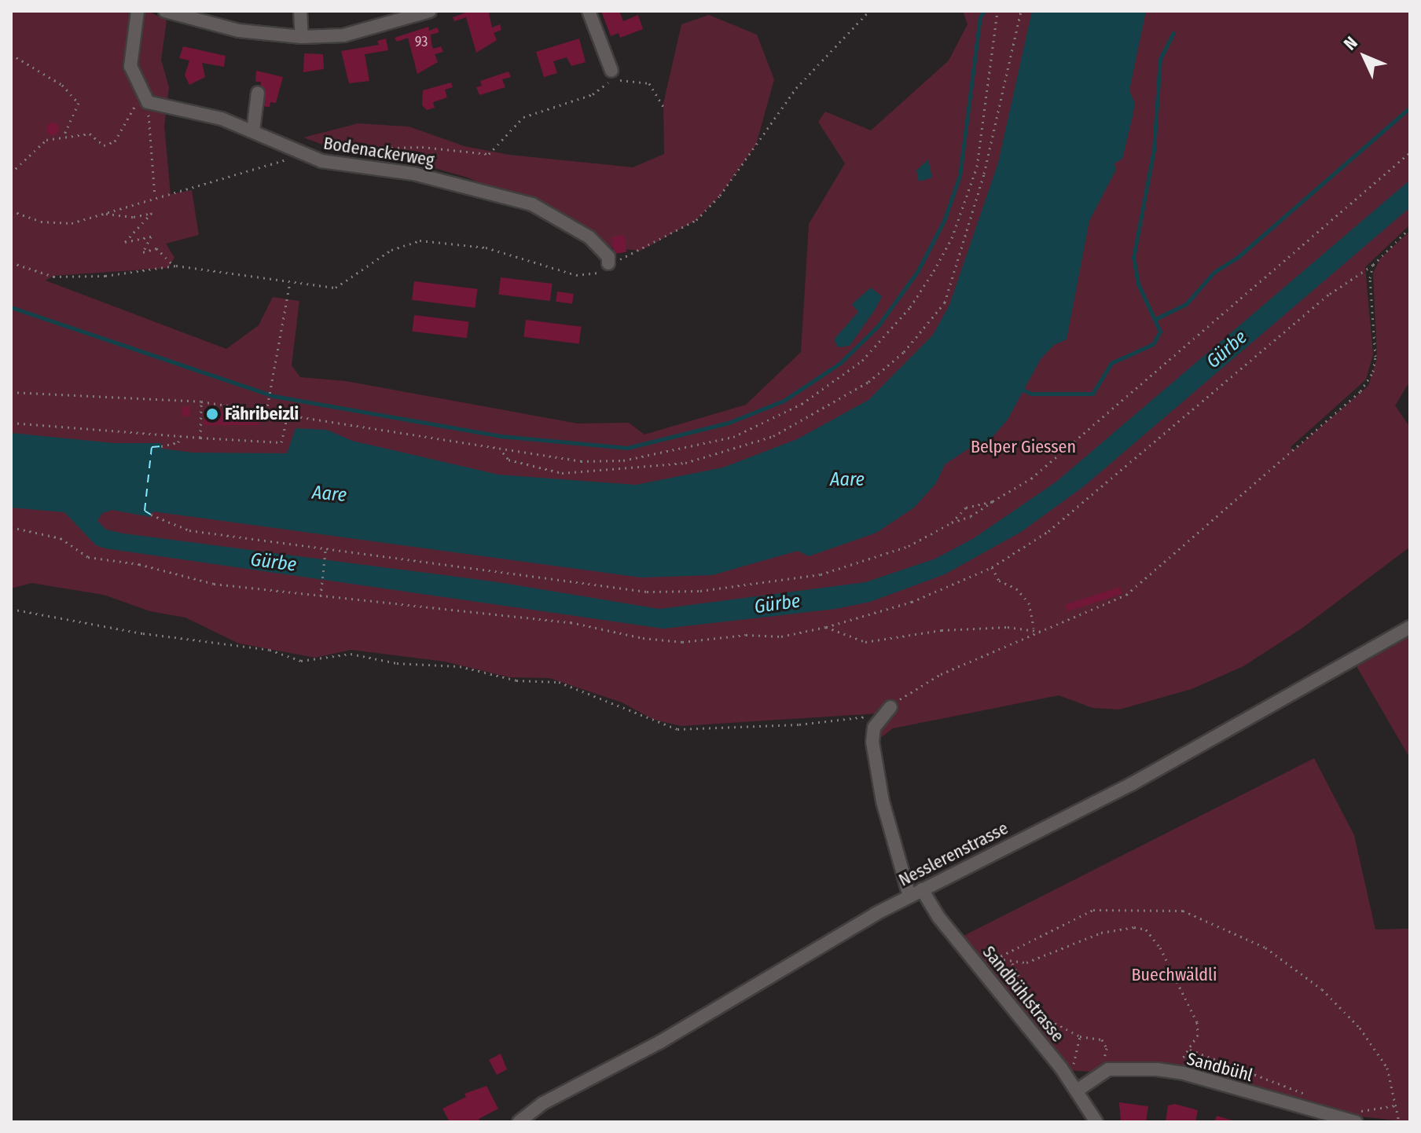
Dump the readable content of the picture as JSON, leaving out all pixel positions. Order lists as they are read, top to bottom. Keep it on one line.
{"streets":{"street":["Bodenackerweg","Nesslerenstrasse","Sandbühlstrasse","Sandbühl"]},"crossings":[["Nesslerenstrasse","Sandbühlstrasse"],["Sandbühlstrasse","Sandbühl"]],"water":["Gürbe","Aare"],"parks":["Belper Giessen","Buechwäldli"],"places":["Fähribeizli"],"house_numbers":["93"],"north":"top left"}
